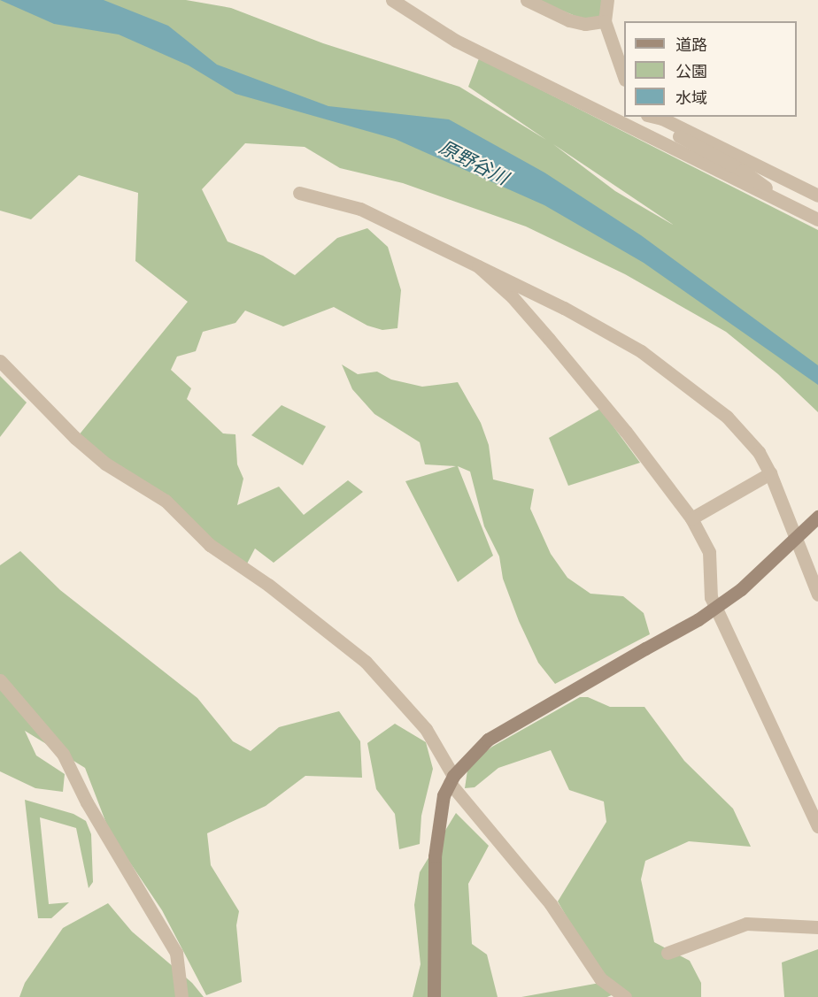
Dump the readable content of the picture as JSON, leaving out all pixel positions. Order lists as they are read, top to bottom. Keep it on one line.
{"water":["原野谷川"],"legend":["道路","公園","水域"]}
